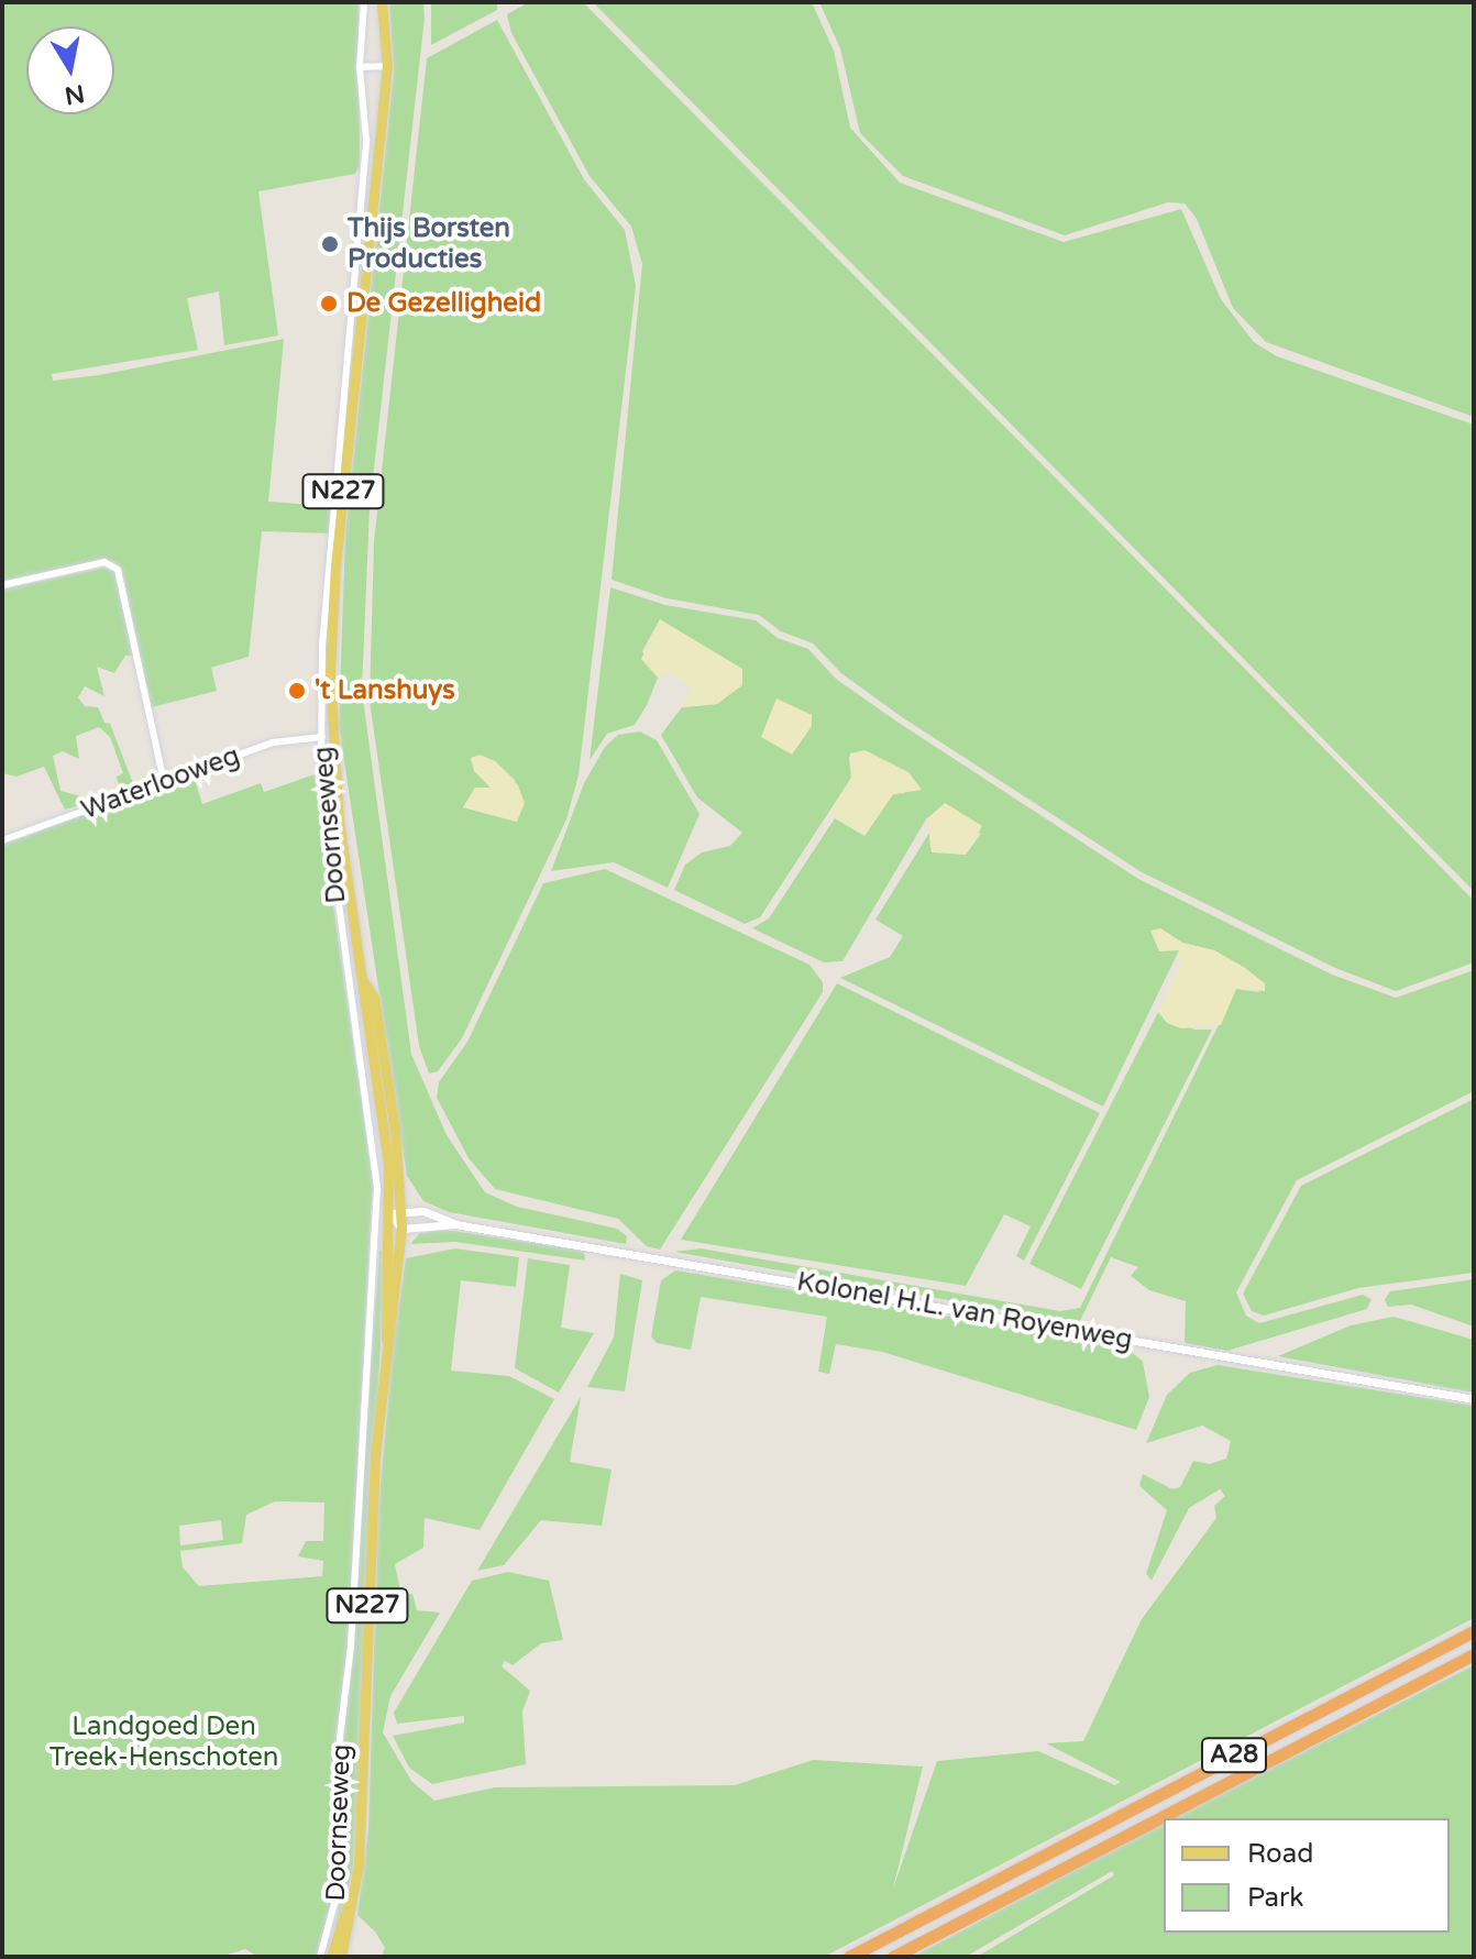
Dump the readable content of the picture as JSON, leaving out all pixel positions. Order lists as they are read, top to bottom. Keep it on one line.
{"streets":{"highway":["A28"],"main road":["N227","Doornseweg"],"street":["Waterlooweg","Kolonel H.L. van Royenweg"]},"crossings":[["Waterlooweg","Doornseweg"],["Doornseweg","Kolonel H.L. van Royenweg"]],"parks":["Landgoed Den Treek-Henschoten"],"places":["Thijs Borsten Producties","De Gezelligheid","'t Lanshuys"],"legend":["Road","Park"],"north":"bottom"}
